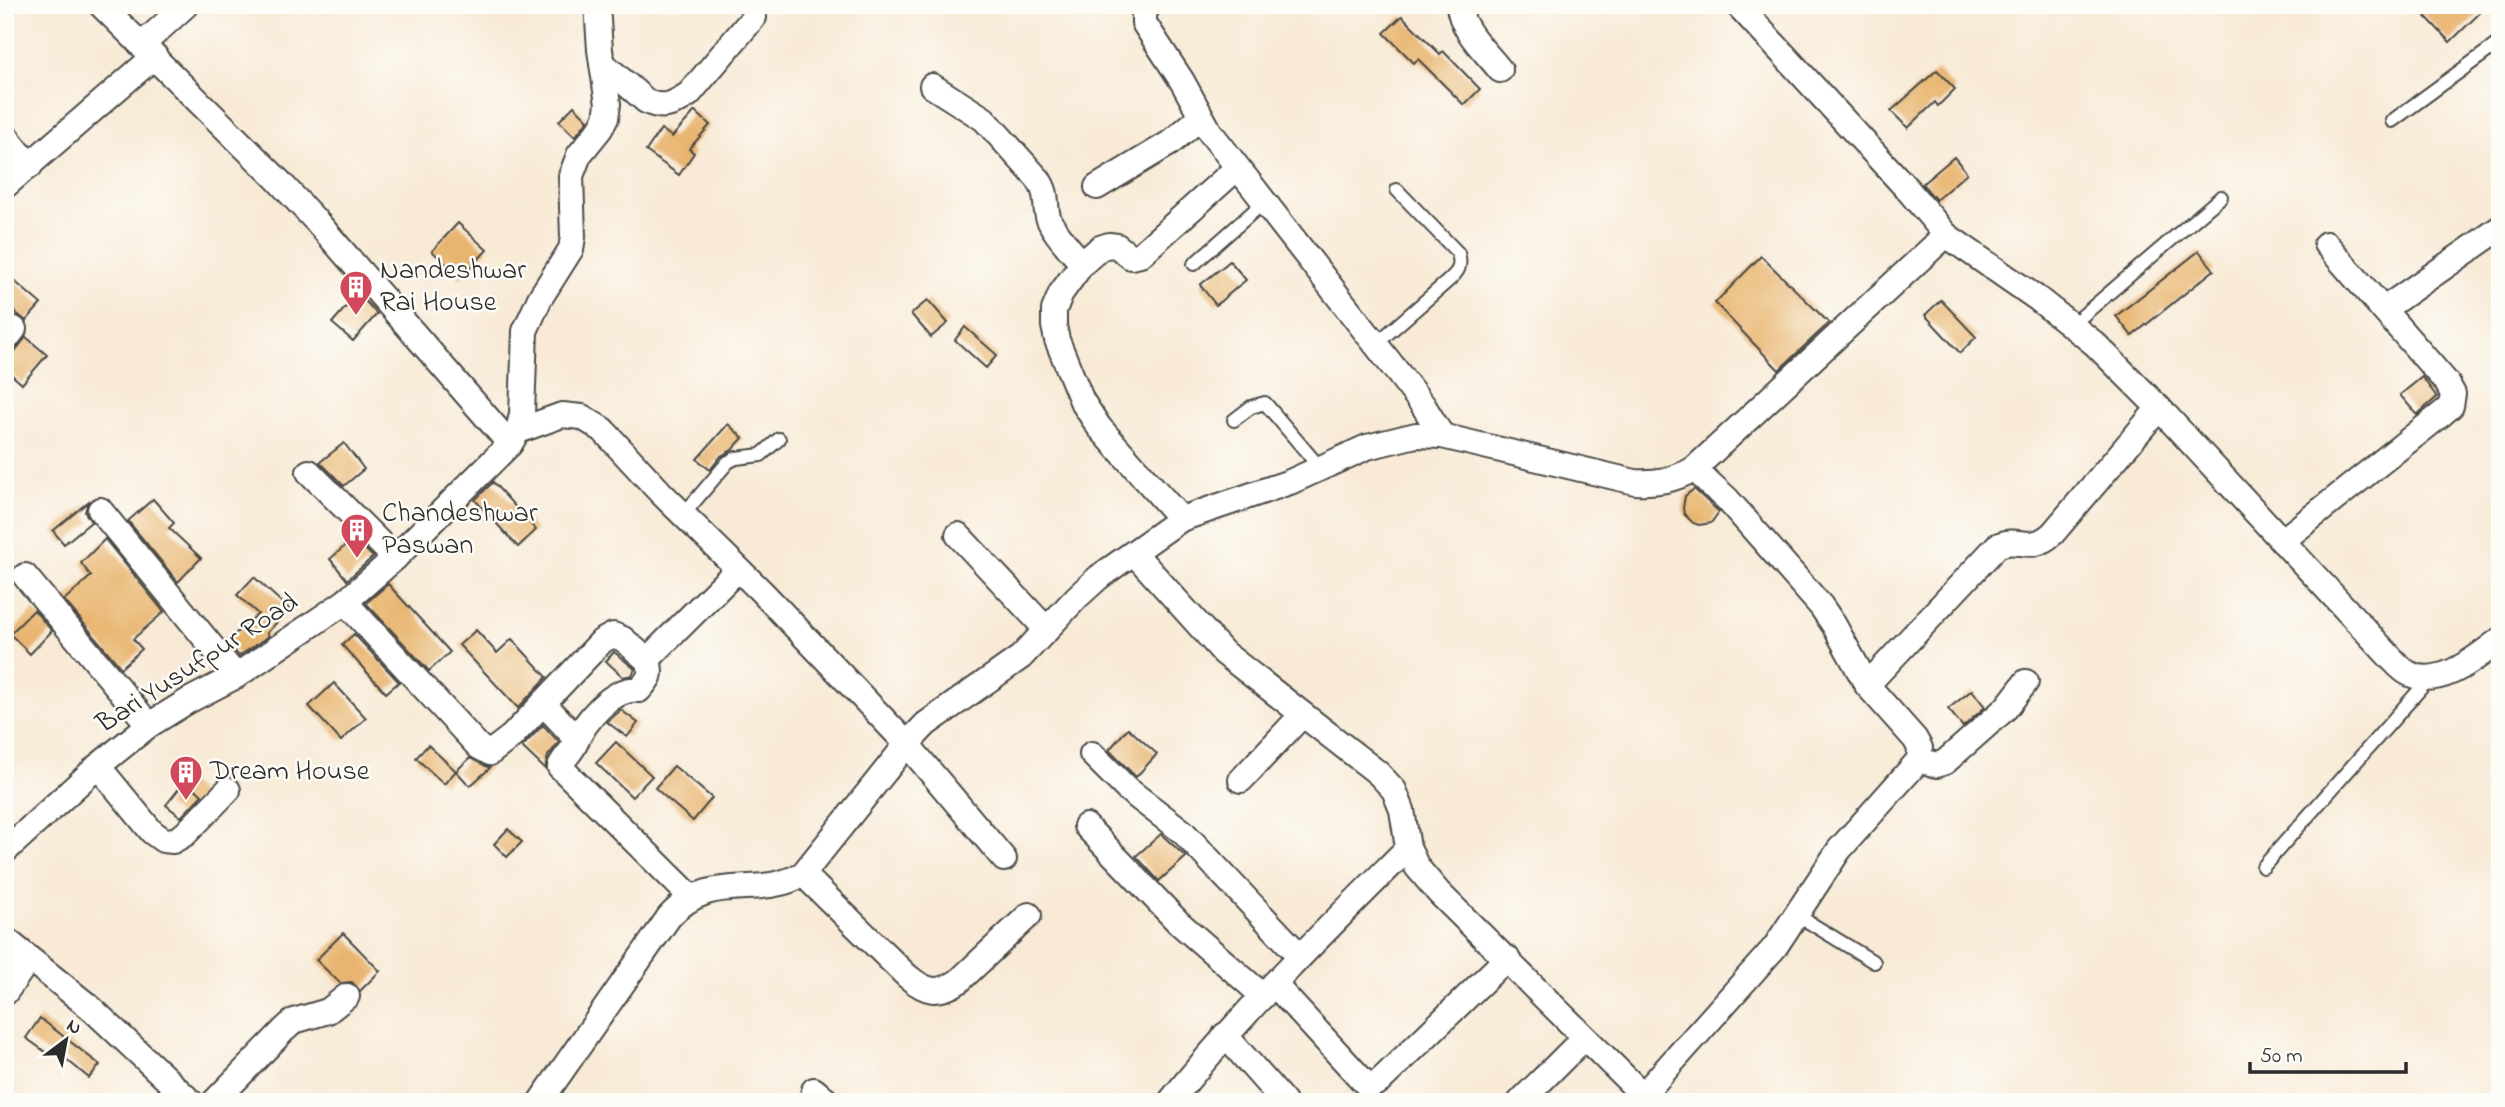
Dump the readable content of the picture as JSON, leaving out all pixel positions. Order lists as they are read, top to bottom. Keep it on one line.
{"streets":{"street":["Bari Yusufpur Road"]},"places":{"building":["Nandeshwar Rai House","Chandeshwar Paswan","Dream House"]},"scale_bar":"50 m","north":"top right"}
